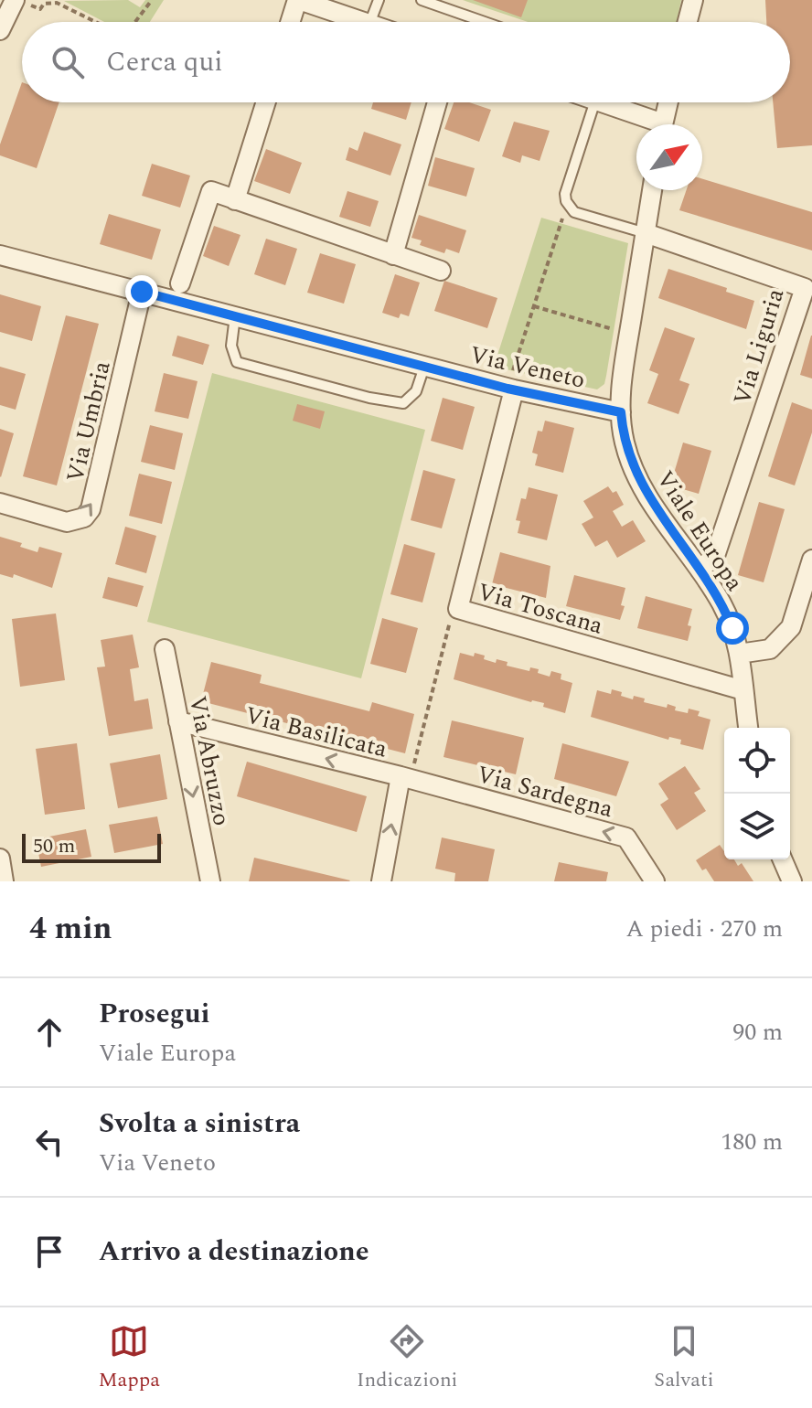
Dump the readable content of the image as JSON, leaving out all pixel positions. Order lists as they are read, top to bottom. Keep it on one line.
{"streets":{"street":["Via Liguria","Via Veneto","Via Umbria","Viale Europa","Via Toscana","Via Basilicata","Via Abruzzo","Via Sardegna"]},"crossings":[["Via Liguria","Viale Europa"],["Via Veneto","Via Umbria"],["Via Veneto","Viale Europa"],["Via Veneto","Via Toscana"],["Viale Europa","Via Toscana"],["Via Basilicata","Via Abruzzo"],["Via Basilicata","Via Sardegna"]],"one_way":["Via Basilicata","Via Abruzzo","Via Sardegna"],"scale_bar":"50 m","north":"top right","page":{"search":"Cerca qui","scale":"50 m","heading":["4 min","A piedi · 270 m"],"list":[["Prosegui","Viale Europa","90 m"],["Svolta a sinistra","Via Veneto","180 m"],"Arrivo a destinazione"],"nav":["Mappa","Indicazioni","Salvati"]}}
